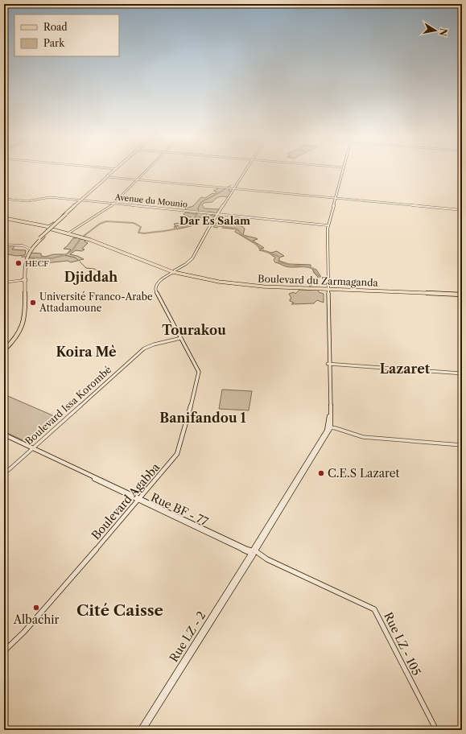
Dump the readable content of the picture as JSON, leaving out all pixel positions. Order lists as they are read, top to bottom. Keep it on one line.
{"streets":{"main road":["Boulevard du Zarmaganda","Boulevard Agabba","Rue BF - 77","Rue LZ - 2","Rue LZ - 105"],"street":["Avenue du Mounio","Boulevard Issa Korombé"]},"crossings":[["Avenue du Mounio","Boulevard Agabba"],["Boulevard du Zarmaganda","Boulevard Agabba"],["Boulevard Issa Korombé","Boulevard Agabba"],["Boulevard Issa Korombé","Rue BF - 77"],["Boulevard Agabba","Rue BF - 77"],["Rue BF - 77","Rue LZ - 2"],["Rue BF - 77","Rue LZ - 105"],["Rue LZ - 2","Rue LZ - 105"]],"districts":["Dar Es Salam","Djiddah","Tourakou","Koira Mè","Lazaret","Banifandou 1","Cité Caisse"],"places":["HECF","Université Franco-Arabe Attadamoune","C.E.S Lazaret","Albachir"],"legend":["Road","Park"],"north":"right"}
